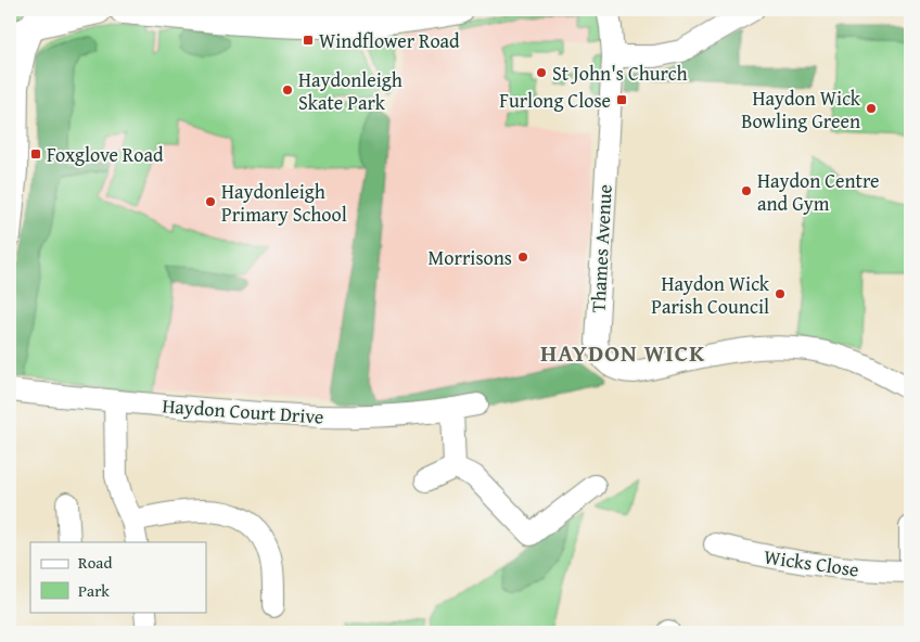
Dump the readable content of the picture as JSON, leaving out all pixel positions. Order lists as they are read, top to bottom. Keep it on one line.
{"streets":{"street":["Thames Avenue","Haydon Court Drive","Wicks Close"]},"districts":["HAYDON WICK"],"places":{"transit":["Windflower Road","Furlong Close","Foxglove Road"],"other":["St John's Church","Haydonleigh Skate Park","Haydon Wick Bowling Green","Haydon Centre and Gym","Haydonleigh Primary School","Morrisons","Haydon Wick Parish Council"]},"legend":["Road","Park"]}
